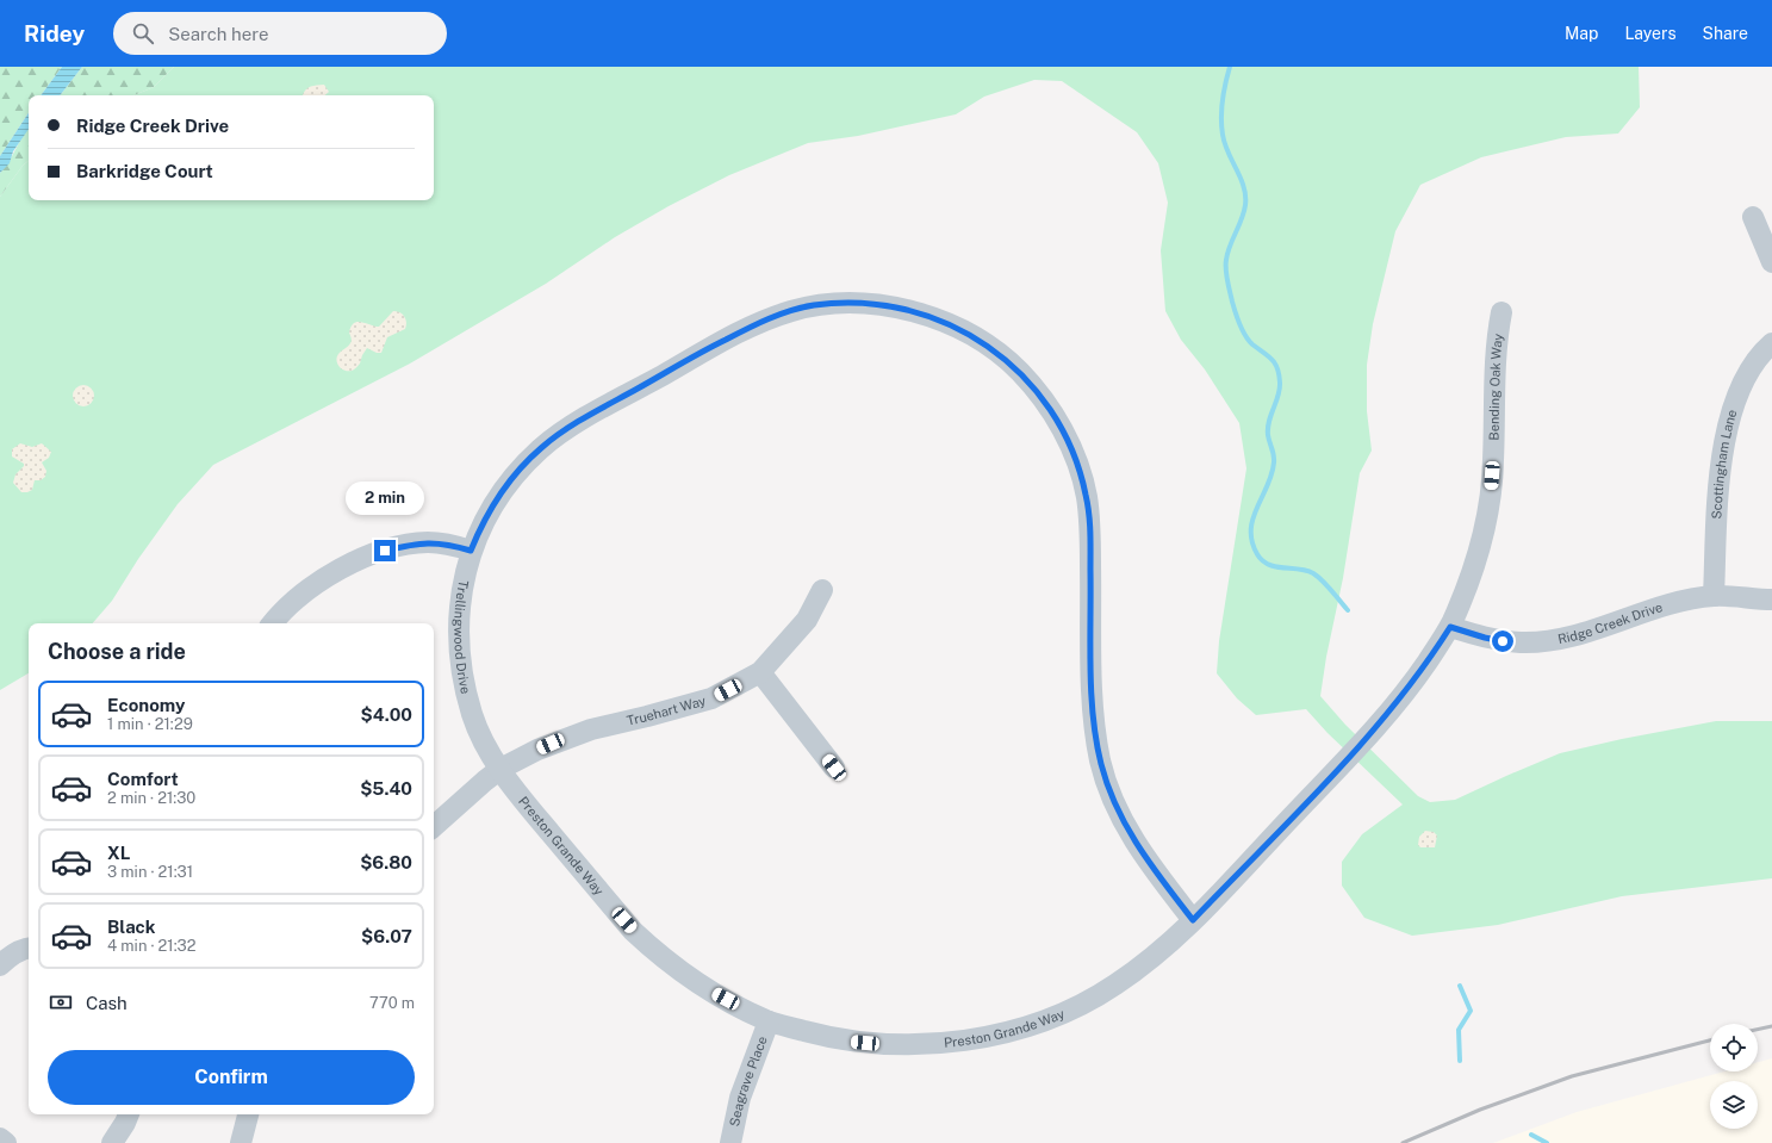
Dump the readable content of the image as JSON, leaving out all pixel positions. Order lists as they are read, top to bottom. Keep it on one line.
{"streets":{"street":["Bending Oak Way","Scottingham Lane","Ridge Creek Drive","Trellingwood Drive","Truehart Way","Preston Grande Way","Seagrave Place"]},"crossings":[["Bending Oak Way","Ridge Creek Drive"],["Bending Oak Way","Preston Grande Way"],["Scottingham Lane","Ridge Creek Drive"],["Ridge Creek Drive","Preston Grande Way"],["Trellingwood Drive","Truehart Way"],["Trellingwood Drive","Preston Grande Way"],["Truehart Way","Preston Grande Way"],["Preston Grande Way","Seagrave Place"]],"page":{"header":"Ridey","search":"Search here","nav":["Map","Layers","Share"],"banner":["Ridge Creek Drive","Barkridge Court"],"bubble":"2 min","heading":"Choose a ride","list":[{"name":"Economy","note":"1 min · 21:29","value":"$4.00"},{"name":"Comfort","note":"2 min · 21:30","value":"$5.40"},{"name":"XL","note":"3 min · 21:31","value":"$6.80"},{"name":"Black","note":"4 min · 21:32","value":"$6.07"}],"pay":["Cash","770 m"],"buttons":"Confirm"}}
